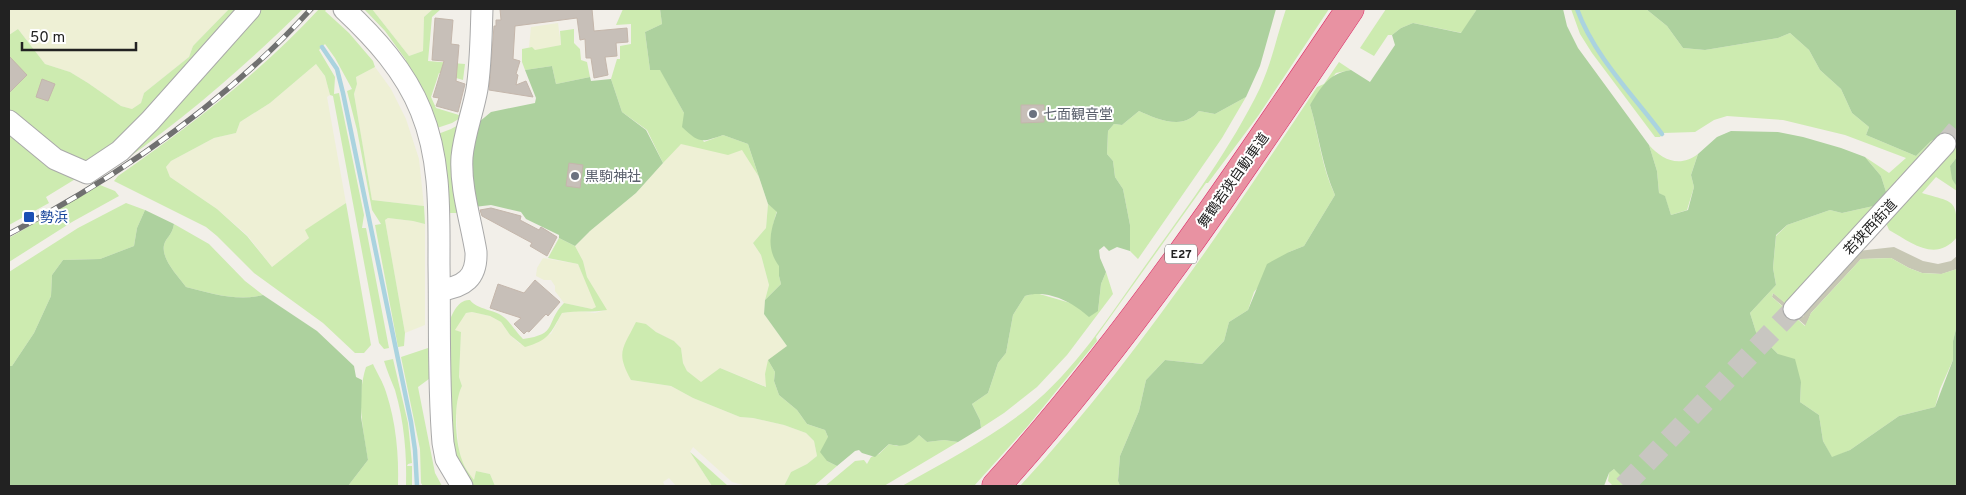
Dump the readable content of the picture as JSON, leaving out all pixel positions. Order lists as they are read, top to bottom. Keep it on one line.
{"streets":{"highway":["舞鶴若狭自動車道","E27"],"street":["若狭西街道"]},"places":{"other":["七面観音堂","黒駒神社"],"transit":["勢浜"]},"scale_bar":"50 m"}
